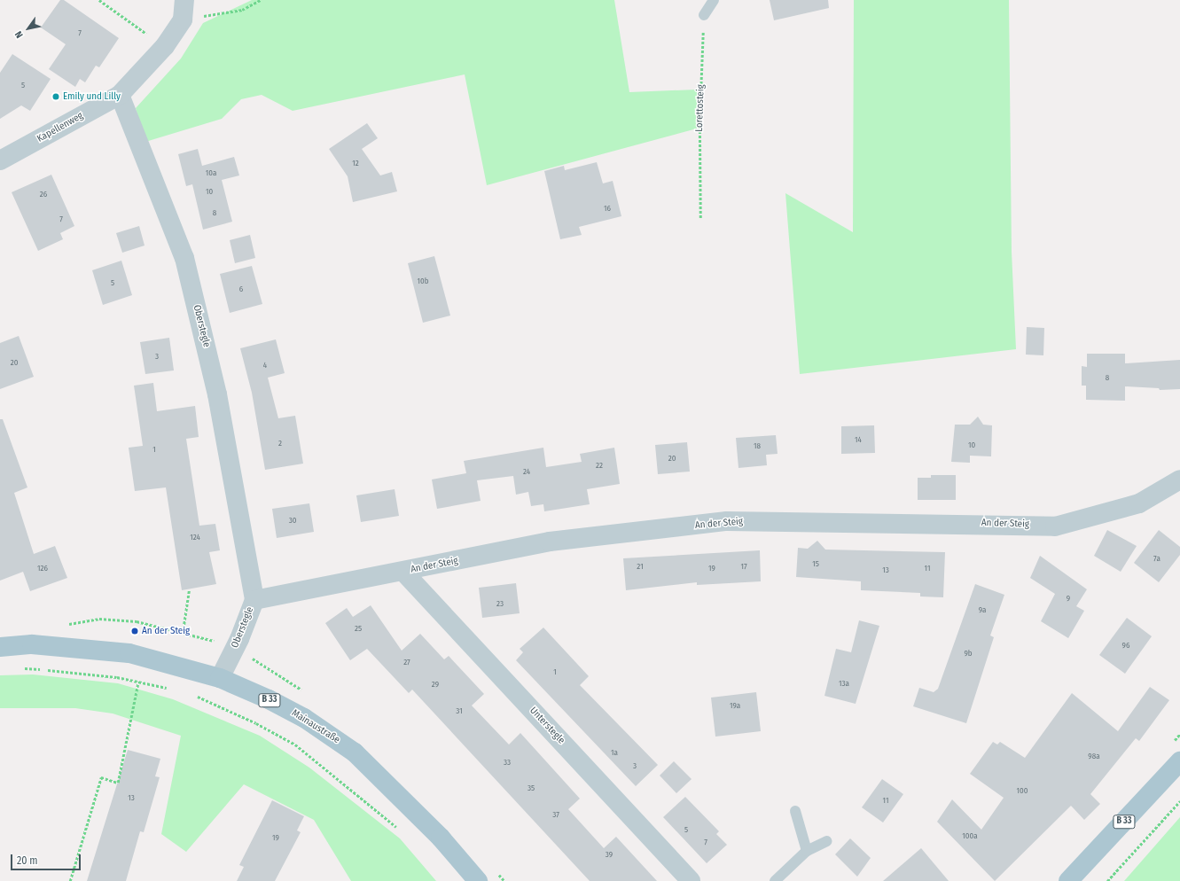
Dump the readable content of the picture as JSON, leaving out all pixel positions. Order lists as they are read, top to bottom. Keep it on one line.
{"streets":{"main road":["B 33","Mainaustraße"],"street":["Kapellenweg","Oberstegle","An der Steig","Unterstegle"],"path":["Lorettosteig"]},"crossings":[["Kapellenweg","Oberstegle"],["Oberstegle","An der Steig"],["Oberstegle","Mainaustraße"],["An der Steig","Unterstegle"]],"places":["Emily und Lilly","An der Steig"],"house_numbers":["7","5","12","10a","10","26","16","8","7","10b","5","6","3","20","4","8","14","2","10","18","1","20","22","24","30","124","7a","15","21","17","126","19","11","13","9","23","9a","25","96","9b","27","1","13a","29","19a","31","1a","98a","33","3","35","100","13","11","37","5","100a","19","7","39"],"scale_bar":"20 m","north":"bottom left"}
